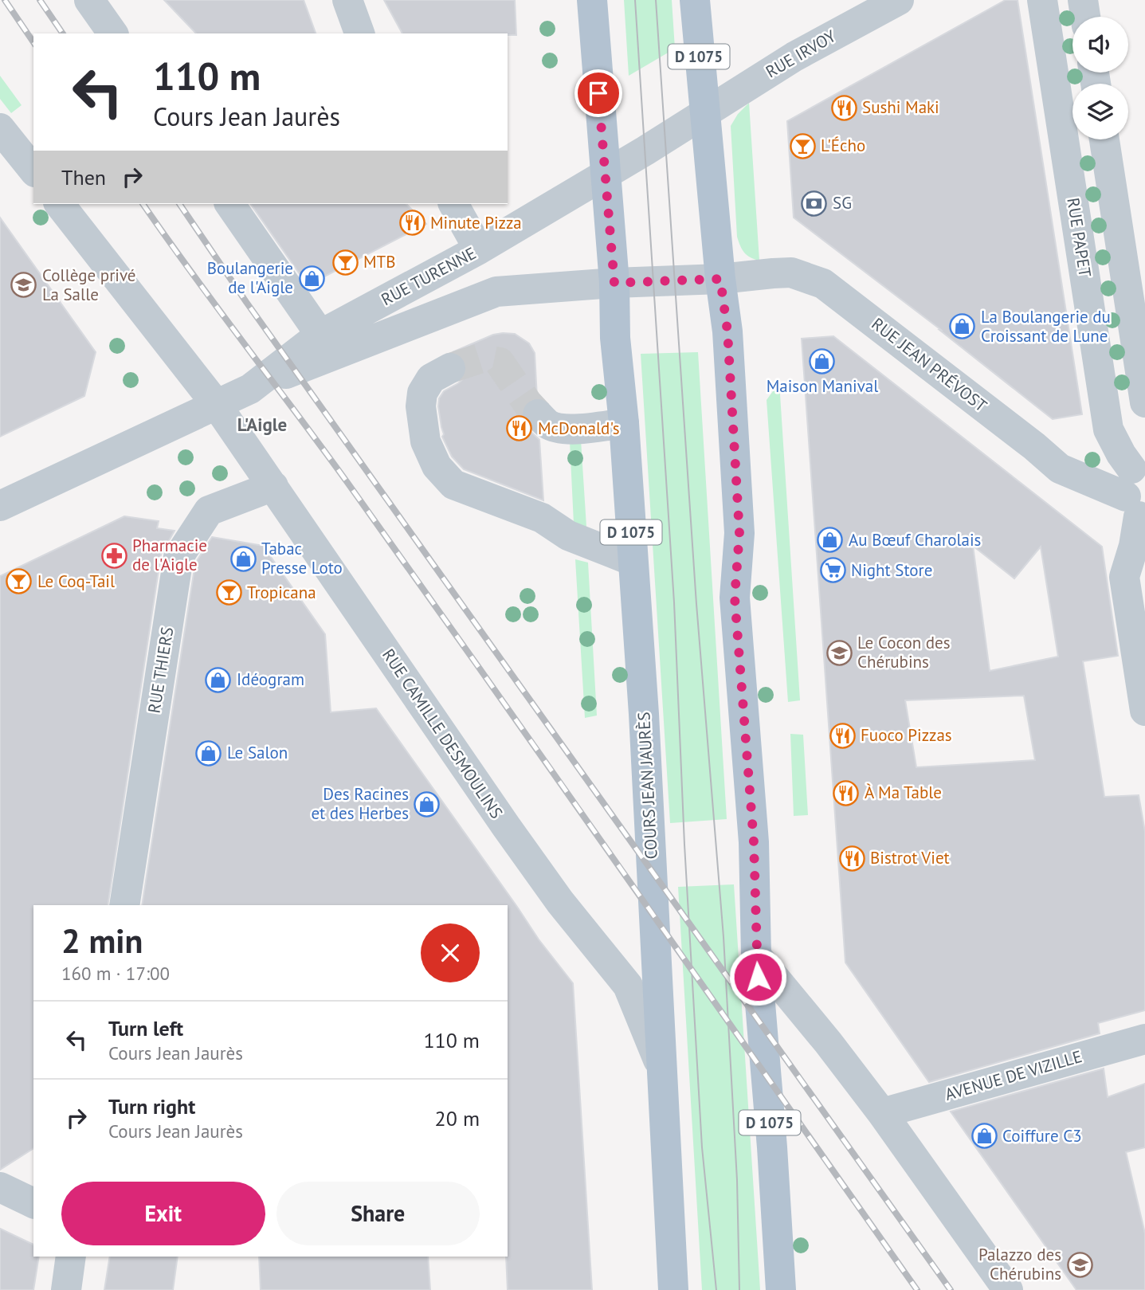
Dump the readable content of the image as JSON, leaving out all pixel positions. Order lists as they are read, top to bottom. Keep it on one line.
{"streets":{"main road":["D 1075","COURS JEAN JAURÈS"],"street":["RUE IRVOY","RUE PAPET","RUE TURENNE","RUE JEAN PRÉVOST","RUE THIERS","RUE CAMILLE DESMOULINS","AVENUE DE VIZILLE"]},"crossings":[["RUE IRVOY","D 1075"],["D 1075","RUE JEAN PRÉVOST"],["RUE PAPET","RUE JEAN PRÉVOST"],["RUE TURENNE","RUE CAMILLE DESMOULINS"],["RUE TURENNE","COURS JEAN JAURÈS"],["RUE THIERS","RUE CAMILLE DESMOULINS"],["RUE CAMILLE DESMOULINS","COURS JEAN JAURÈS"]],"districts":["L'Aigle"],"places":{"restaurant":["Sushi Maki","Minute Pizza","McDonald's","Fuoco Pizzas","À Ma Table","Bistrot Viet"],"bar":["L'Écho","MTB","Le Coq-Tail","Tropicana"],"bank":["SG"],"shop":["Boulangerie de l'Aigle","La Boulangerie du Croissant de Lune","Maison Manival","Au Bœuf Charolais","Tabac Presse Loto","Idéogram","Le Salon","Des Racines et des Herbes","Coiffure C3"],"school or university":["Collège privé La Salle","Le Cocon des Chérubins","Palazzo des Chérubins"],"pharmacy":["Pharmacie de l'Aigle"],"supermarket":["Night Store"]},"page":{"turn":["110 m","Cours Jean Jaurès"],"then":"Then","heading":["2 min","160 m · 17:00"],"list":[{"name":"Turn left","note":"Cours Jean Jaurès","value":"110 m"},{"name":"Turn right","note":"Cours Jean Jaurès","value":"20 m"}],"buttons":["Exit","Share"]}}
